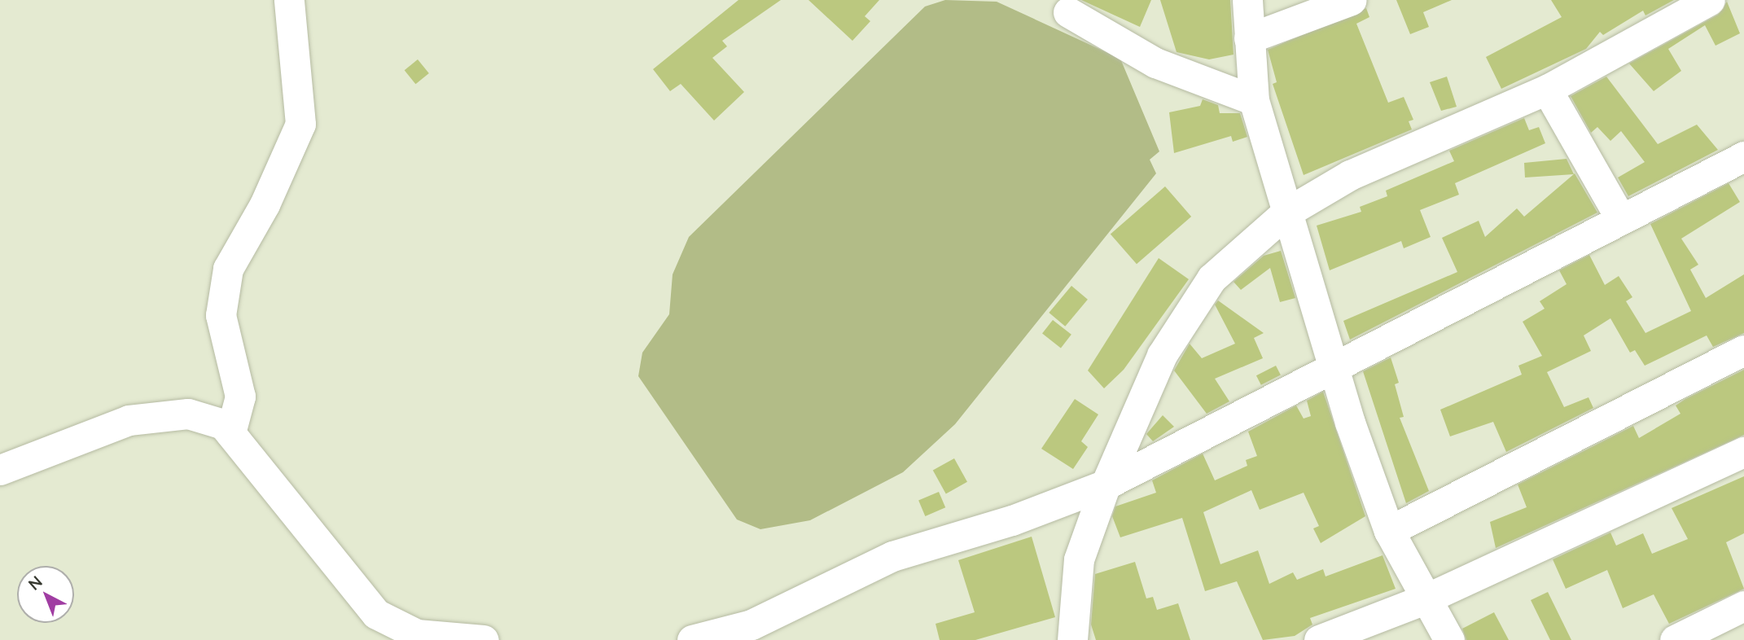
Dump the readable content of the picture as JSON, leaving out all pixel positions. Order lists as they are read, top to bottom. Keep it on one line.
{"north":"top left"}
